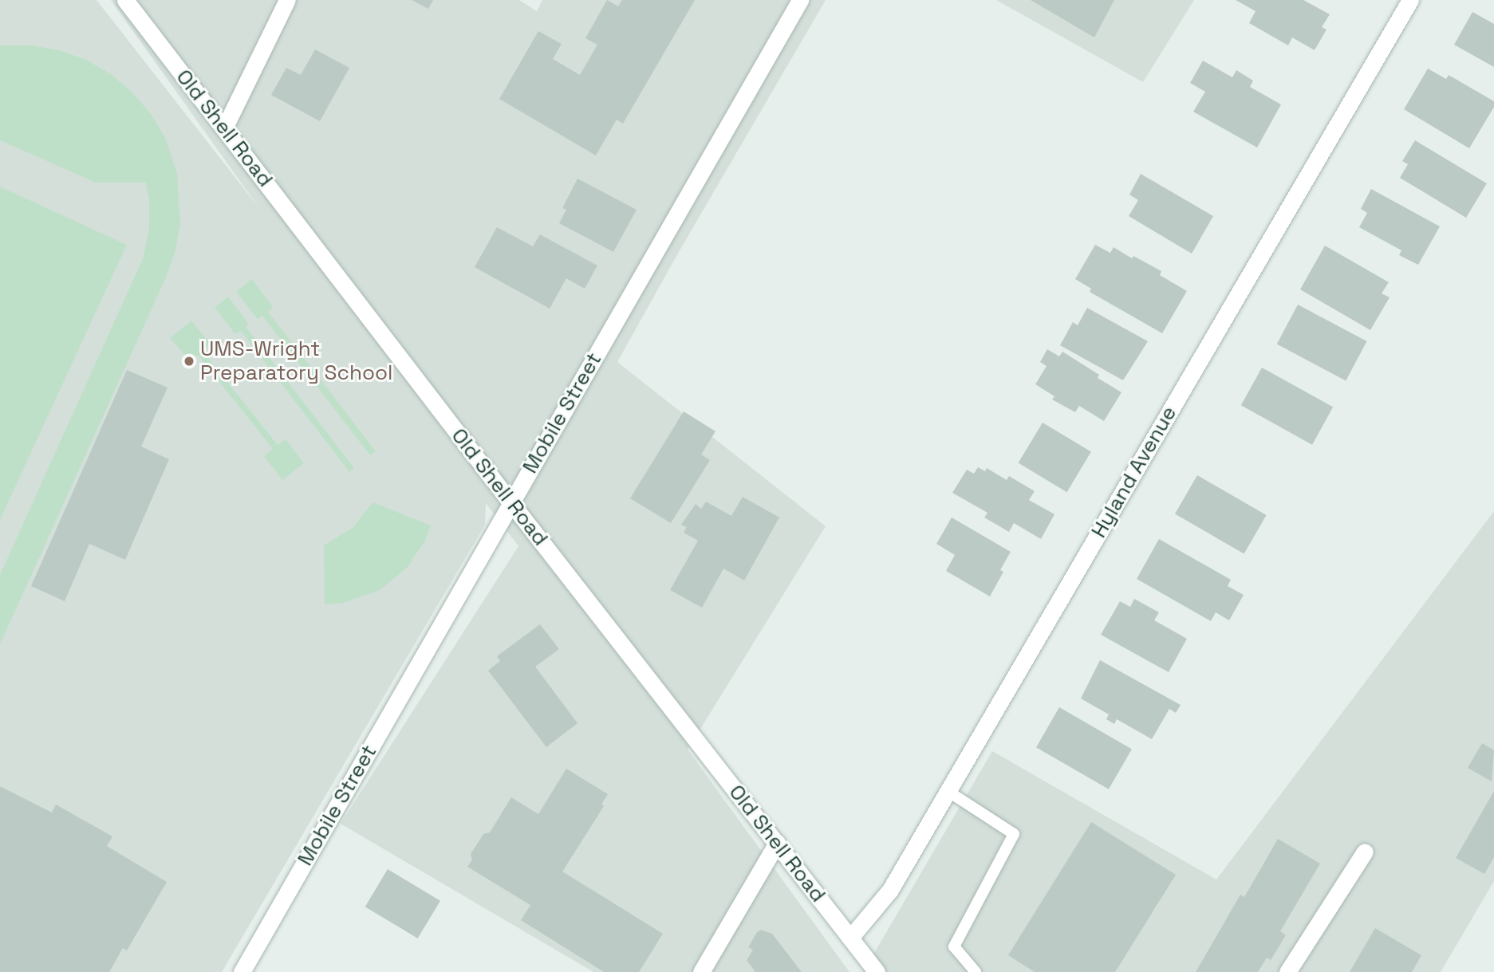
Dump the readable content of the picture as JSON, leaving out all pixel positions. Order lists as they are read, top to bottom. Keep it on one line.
{"streets":{"street":["Old Shell Road","Mobile Street","Hyland Avenue"]},"crossings":[["Old Shell Road","Mobile Street"],["Old Shell Road","Hyland Avenue"]],"places":["UMS-Wright Preparatory School"]}
